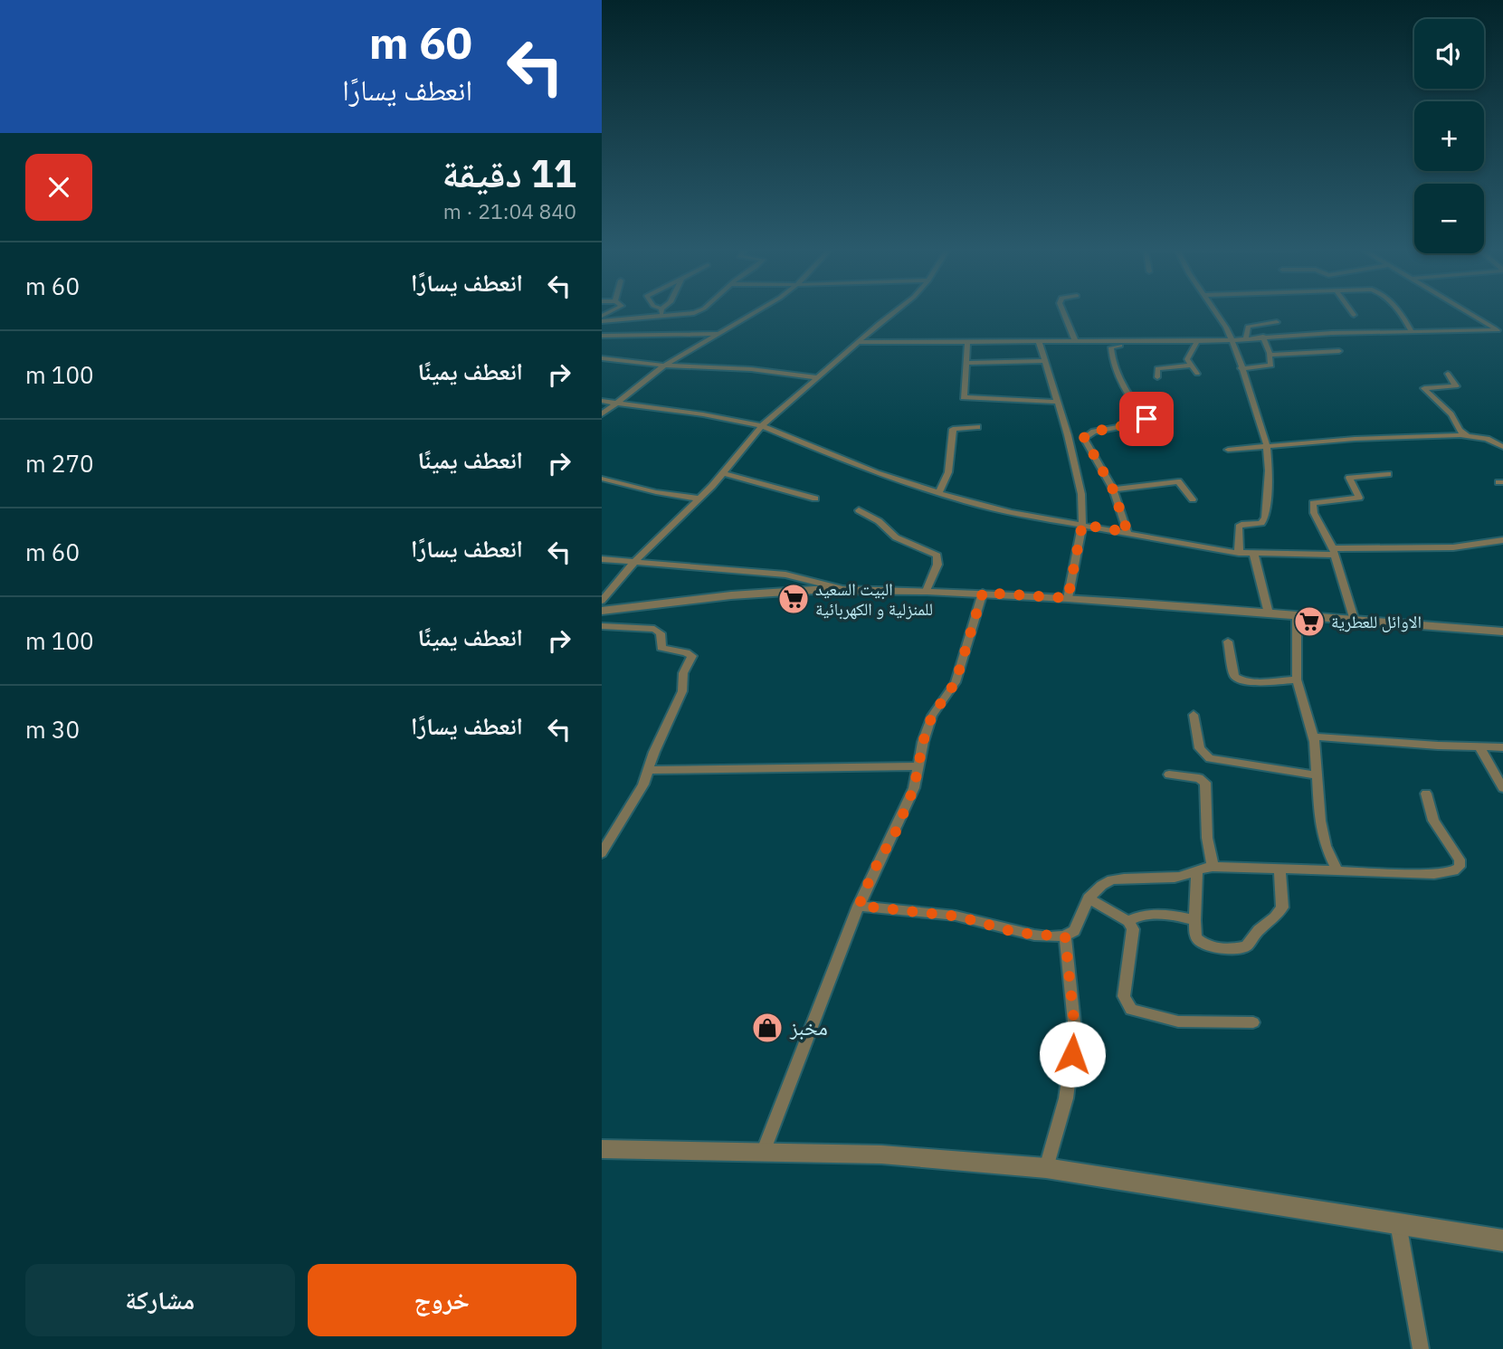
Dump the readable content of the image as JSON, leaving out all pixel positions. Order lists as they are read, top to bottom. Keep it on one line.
{"places":{"supermarket":["البيت السعيد للمنزلية و الكهربائية","الاوائل للعطرية"],"shop":["مخبز"]},"page":{"turn":["60 m","انعطف يسارًا"],"map_buttons":["+","−"],"heading":["11 دقيقة","840 m · 21:04"],"list":[{"name":"انعطف يسارًا","value":"60 m"},{"name":"انعطف يمينًا","value":"100 m"},{"name":"انعطف يمينًا","value":"270 m"},{"name":"انعطف يسارًا","value":"60 m"},{"name":"انعطف يمينًا","value":"100 m"},{"name":"انعطف يسارًا","value":"30 m"}],"buttons":["خروج","مشاركة"]}}
